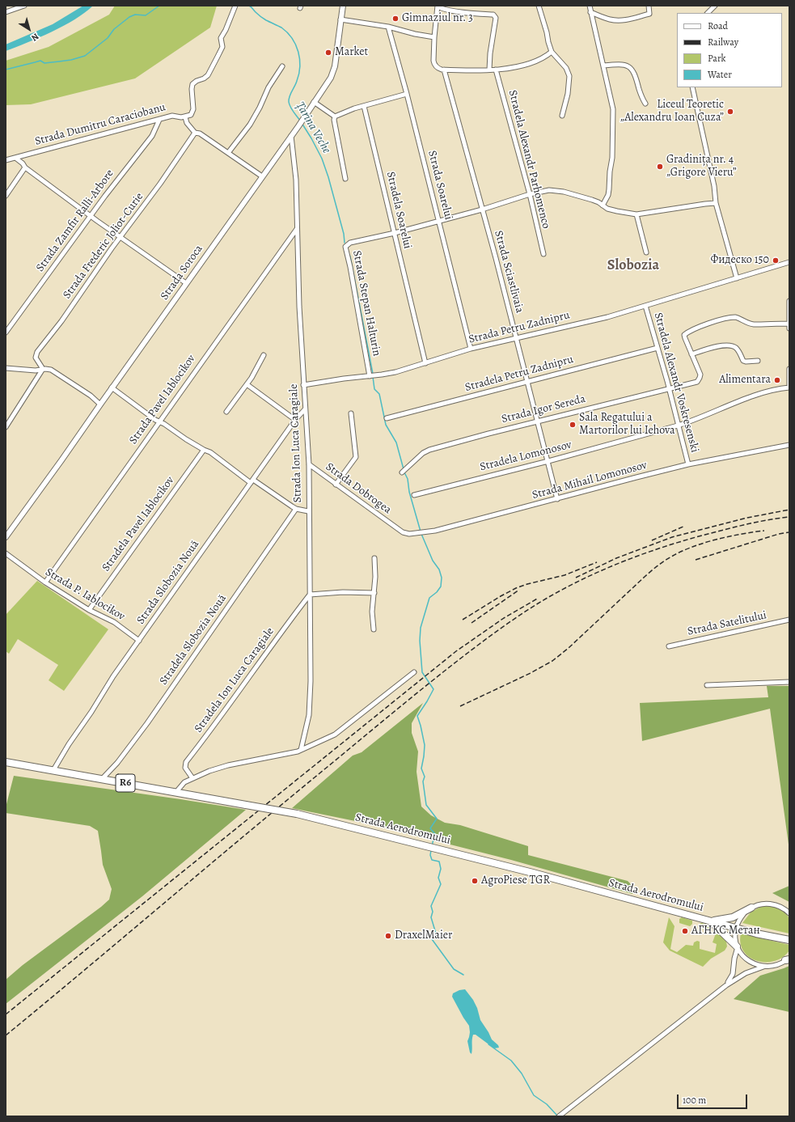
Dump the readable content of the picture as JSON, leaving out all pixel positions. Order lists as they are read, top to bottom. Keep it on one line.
{"streets":{"highway":["R6","Strada Aerodromului"],"street":["Strada Dumitru Caraciobanu","Stradela Alexandr Parhomenco","Strada Soarelui","Stradela Soarelui","Strada Zamfir Ralli-Arbore","Strada Frederic Joliot-Curie","Strada Sciastlivaia","Strada Soroca","Strada Stepan Halturin","Strada Petru Zadnipru","Stradela Petru Zadnipru","Stradela Alexandr Voskresenski","Strada Pavel Iablocikov","Strada Igor Sereda","Strada Ion Luca Caragiale","Stradela Lomonosov","Strada Mihail Lomonosov","Strada Dobrogea","Stradela Pavel Iablocikov","Strada Slobozia Nouă","Strada P. Iablocikov","Strada Satelitului","Stradela Slobozia Nouă","Stradela Ion Luca Caragiale"]},"crossings":[["Strada Dumitru Caraciobanu","Strada Zamfir Ralli-Arbore"],["Strada Soarelui","Strada Petru Zadnipru"],["Stradela Soarelui","Strada Stepan Halturin"],["Stradela Soarelui","Strada Petru Zadnipru"],["Strada Sciastlivaia","Strada Petru Zadnipru"],["Strada Sciastlivaia","Stradela Petru Zadnipru"],["Strada Sciastlivaia","Strada Igor Sereda"],["Strada Sciastlivaia","Stradela Lomonosov"],["Strada Sciastlivaia","Strada Mihail Lomonosov"],["Strada Soroca","Strada Ion Luca Caragiale"],["Strada Stepan Halturin","Strada Petru Zadnipru"],["Strada Petru Zadnipru","Stradela Alexandr Voskresenski"],["Strada Petru Zadnipru","Strada Ion Luca Caragiale"],["Stradela Petru Zadnipru","Stradela Alexandr Voskresenski"],["Stradela Alexandr Voskresenski","Strada Igor Sereda"],["Stradela Alexandr Voskresenski","Stradela Lomonosov"],["Stradela Alexandr Voskresenski","Strada Mihail Lomonosov"],["Strada Pavel Iablocikov","Strada Ion Luca Caragiale"],["Strada Pavel Iablocikov","Strada P. Iablocikov"],["Strada Ion Luca Caragiale","Strada Dobrogea"],["Strada Ion Luca Caragiale","Strada Slobozia Nouă"],["Strada Ion Luca Caragiale","Stradela Ion Luca Caragiale"],["Strada Mihail Lomonosov","Strada Dobrogea"],["Stradela Pavel Iablocikov","Strada P. Iablocikov"],["Strada Slobozia Nouă","Strada P. Iablocikov"],["Strada Slobozia Nouă","Strada Aerodromului"],["Stradela Slobozia Nouă","Strada Aerodromului"]],"districts":["Slobozia"],"water":["Țarina Veche"],"places":["Gimnaziul nr. 3","Market","Liceul Teoretic „Alexandru Ioan Cuza”","Gradinița nr. 4 „Grigore Vieru”","Фидеско 150","Alimentara","Sala Regatului a Martorilor lui Iehova","AgroPiese TGR","АГНКС Метан","DraxelMaier"],"legend":["Road","Railway","Park","Water"],"scale_bar":"100 m","north":"bottom right"}
